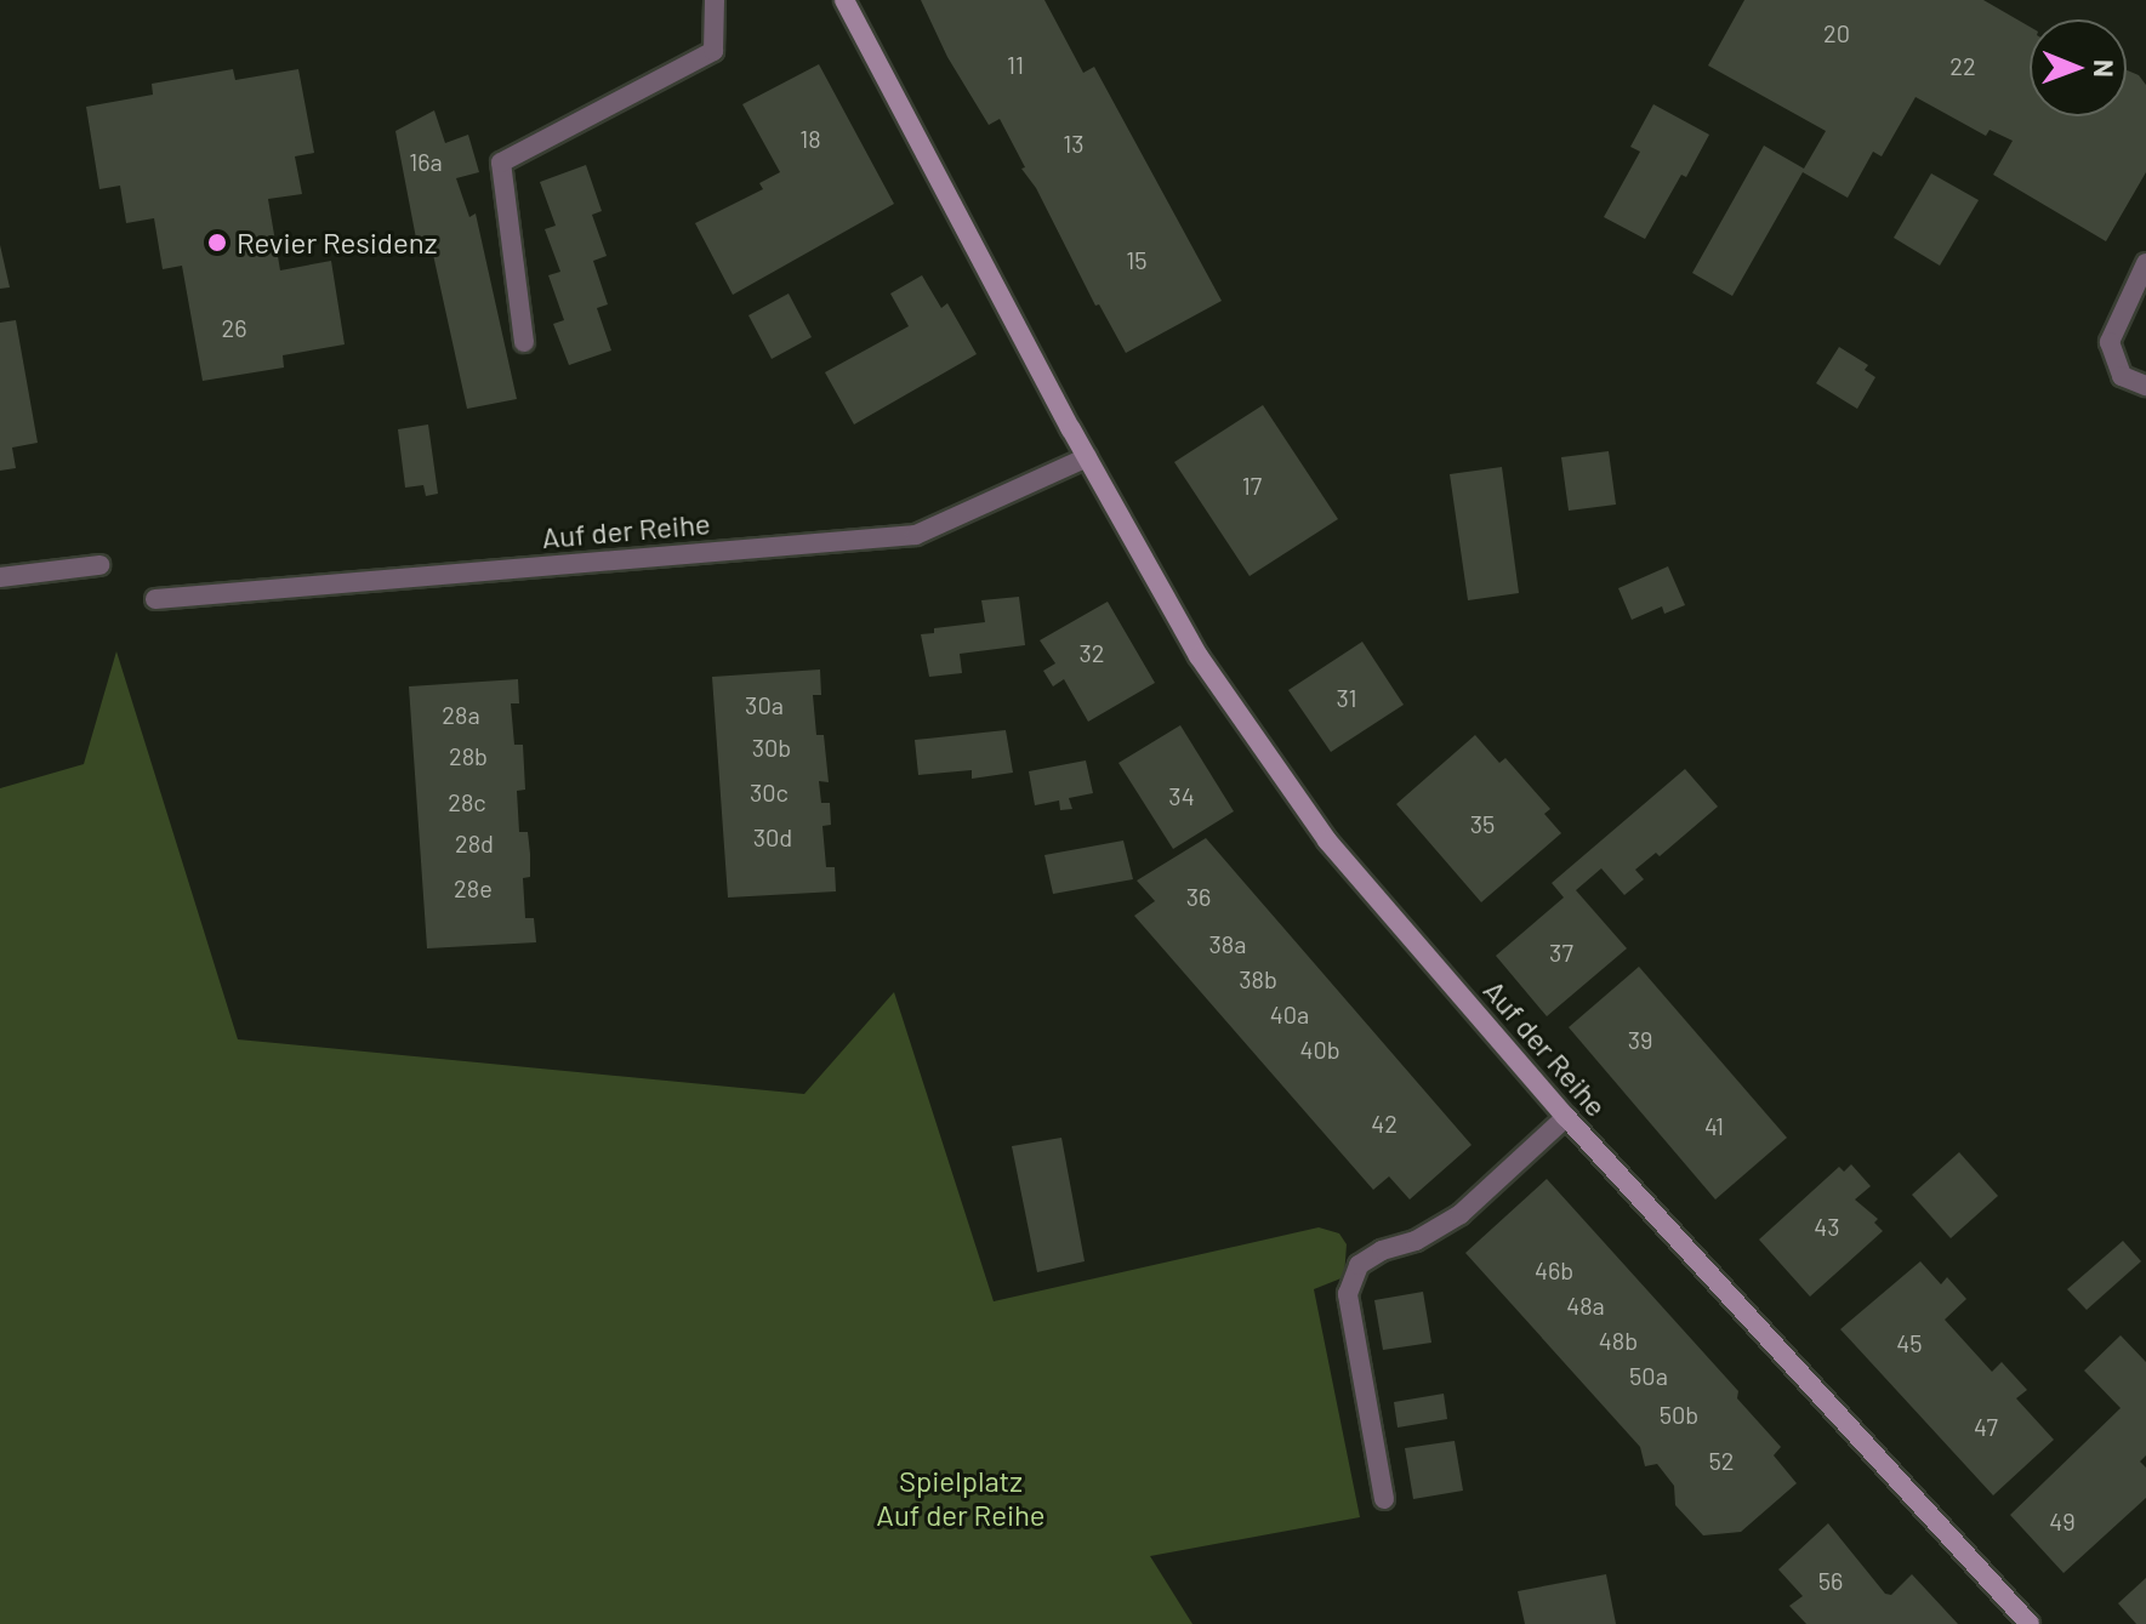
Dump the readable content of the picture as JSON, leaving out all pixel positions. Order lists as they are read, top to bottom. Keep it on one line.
{"streets":{"main road":["Auf der Reihe"]},"parks":["Spielplatz Auf der Reihe"],"places":["Revier Residenz"],"house_numbers":["20","11","22","18","13","16a","15","26","17","32","31","30a","28a","30b","28b","30c","34","28c","35","30d","28d","28e","36","38a","37","38b","40a","39","40b","42","41","43","46b","48a","48b","45","50a","50b","47","52","49","56"],"north":"right"}
